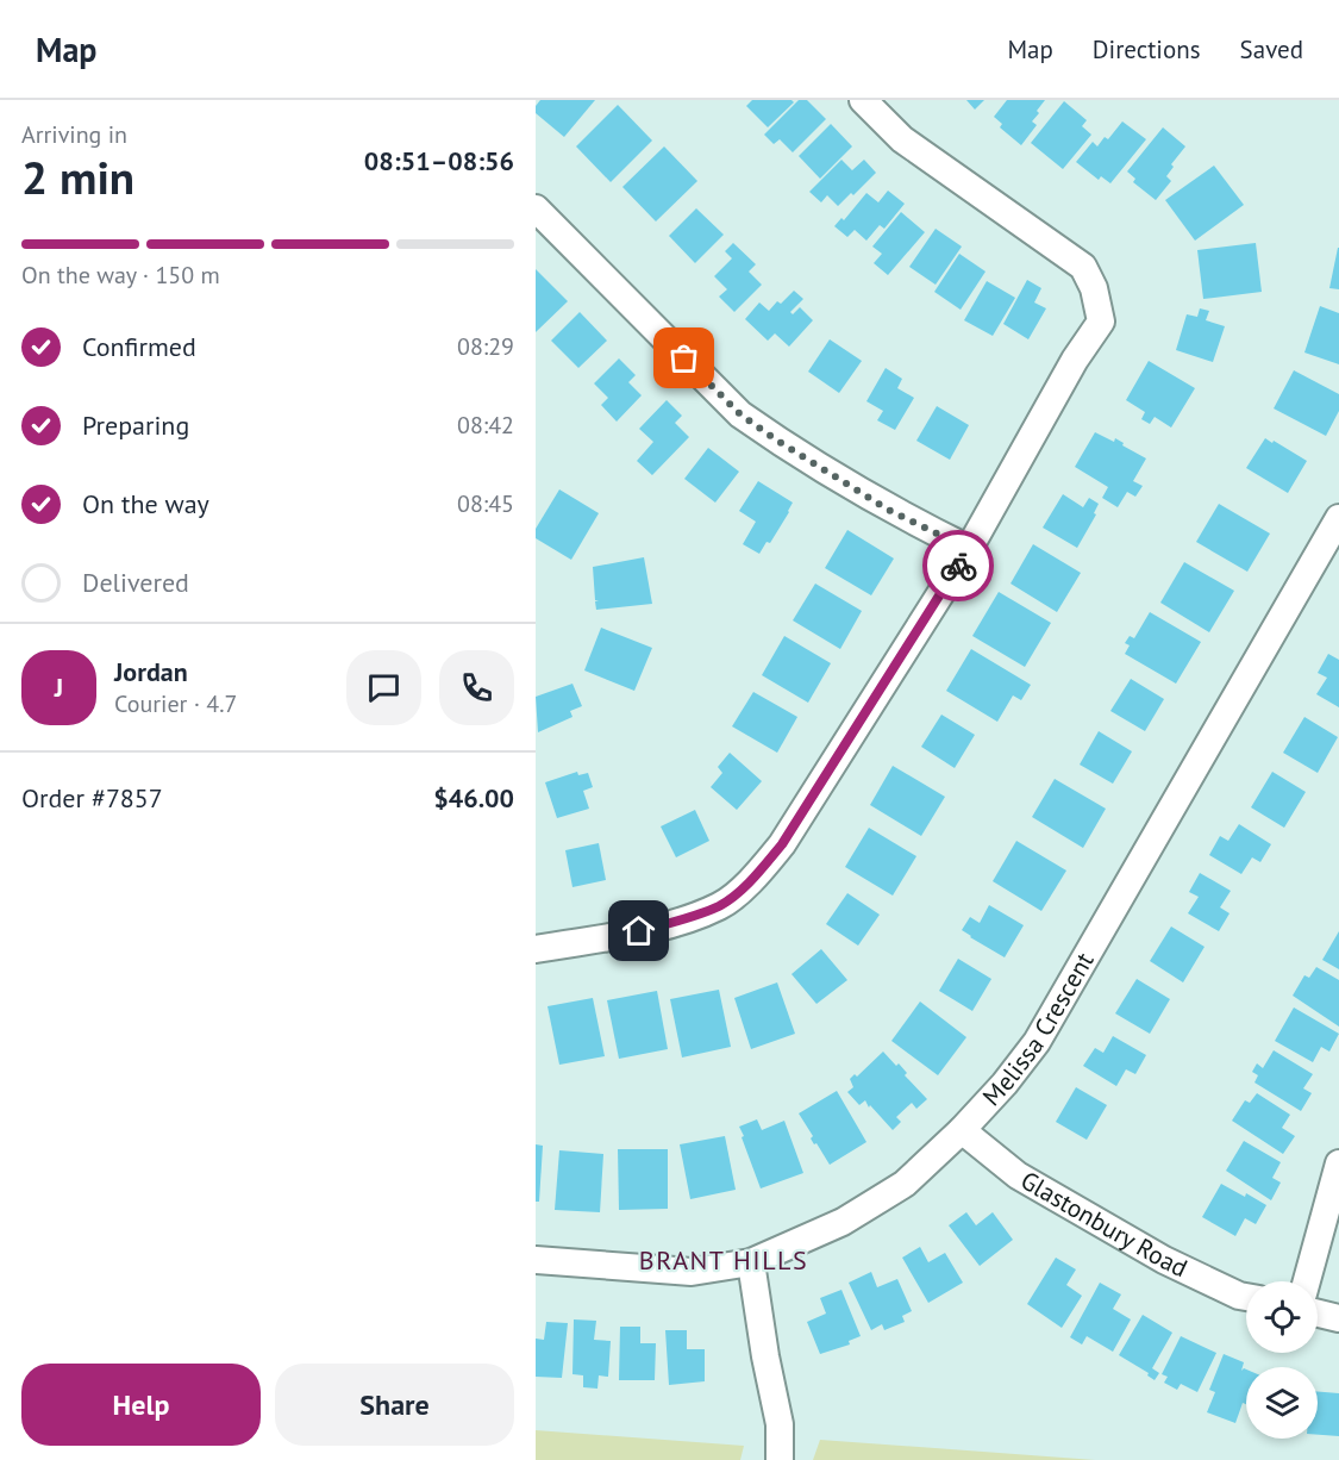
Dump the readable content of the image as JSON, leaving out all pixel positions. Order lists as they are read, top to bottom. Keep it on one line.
{"streets":{"street":["Melissa Crescent","Glastonbury Road"]},"crossings":[["Melissa Crescent","Glastonbury Road"]],"districts":["BRANT HILLS"],"page":{"header":"Map","nav":["Map","Directions","Saved"],"heading":["2 min","Arriving in","08:51–08:56"],"panel":["Jordan","Courier · 4.7","Order #7857","$46.00"],"bar":"On the way · 150 m","list":[["Confirmed","08:29"],["Preparing","08:42"],["On the way","08:45"],"Delivered"],"round":"J","buttons":["Help","Share"]}}
